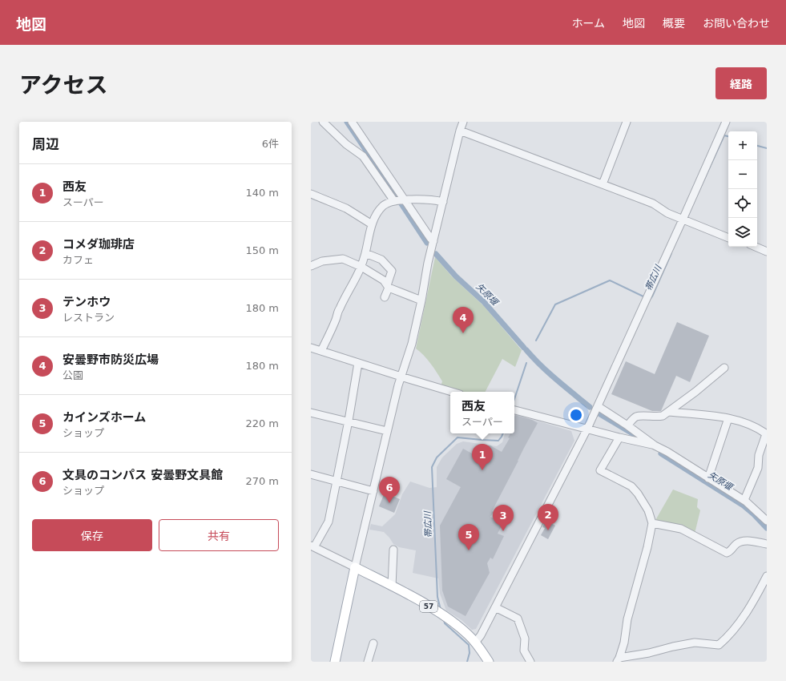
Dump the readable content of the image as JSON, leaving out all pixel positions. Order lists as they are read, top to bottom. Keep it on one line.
{"streets":{"main road":["57"]},"water":["帯広川","矢原堰"],"page":{"header":"地図","nav":["ホーム","地図","概要","お問い合わせ"],"title":"アクセス","buttons":["経路",["保存","共有"]],"heading":["周辺","6件"],"map_buttons":["+","−"],"list":[{"mark":"1","name":"西友","note":"スーパー","value":"140 m"},{"mark":"2","name":"コメダ珈琲店","note":"カフェ","value":"150 m"},{"mark":"3","name":"テンホウ","note":"レストラン","value":"180 m"},{"mark":"4","name":"安曇野市防災広場","note":"公園","value":"180 m"},{"mark":"5","name":"カインズホーム","note":"ショップ","value":"220 m"},{"mark":"6","name":"文具のコンパス 安曇野文具館","note":"ショップ","value":"270 m"}],"pins":["4","1","6","2","3","5"],"popup":["西友","スーパー"]}}
